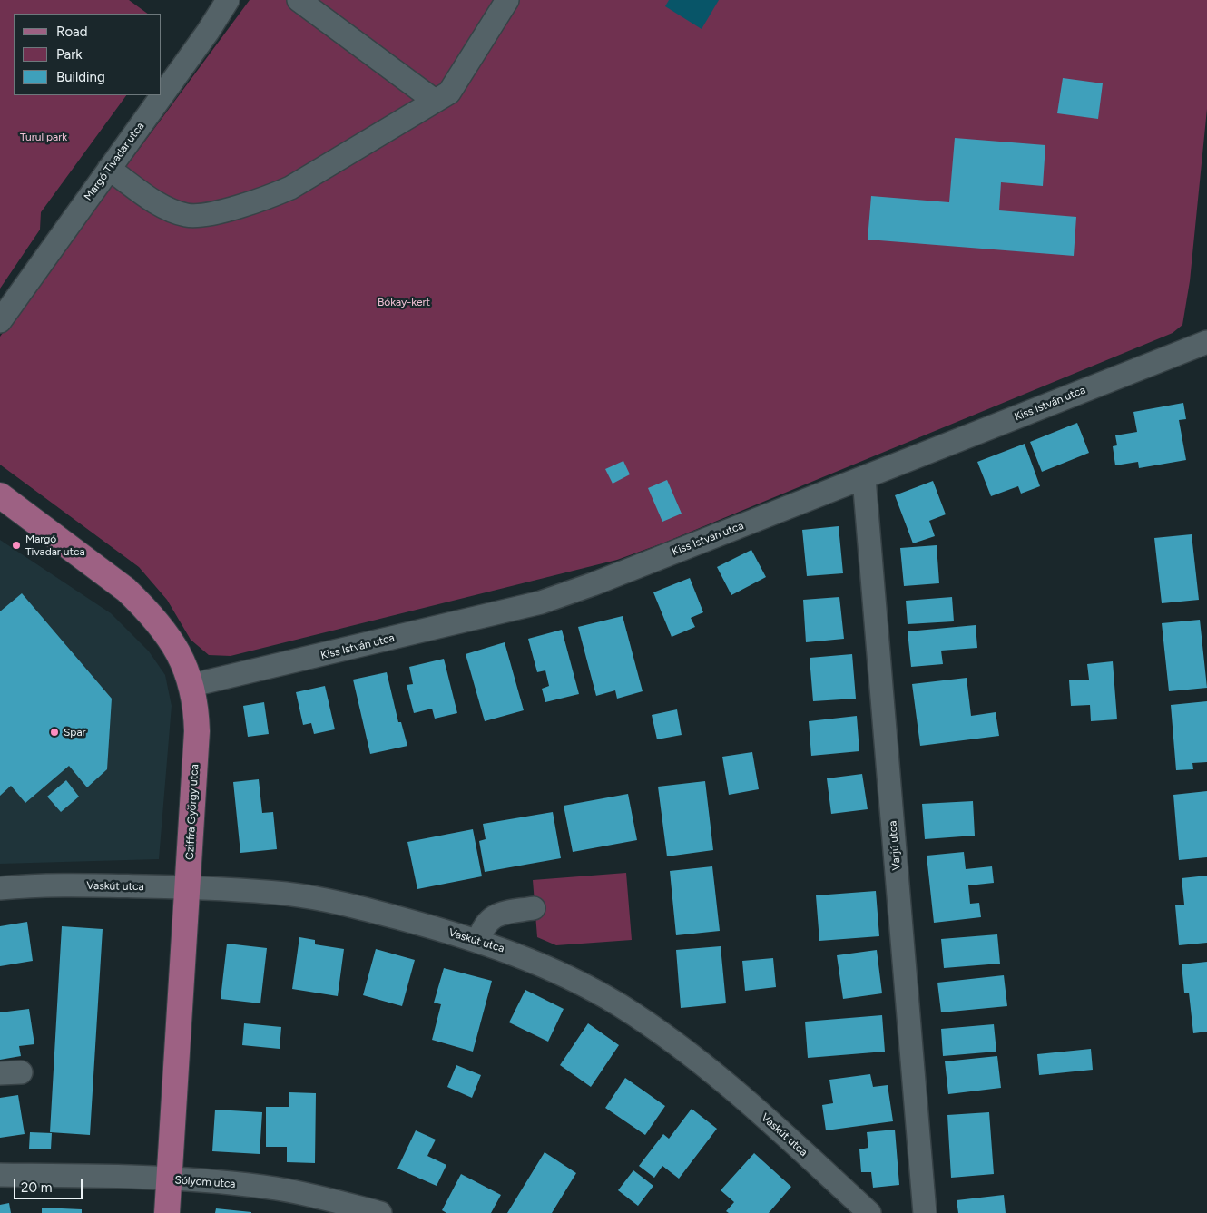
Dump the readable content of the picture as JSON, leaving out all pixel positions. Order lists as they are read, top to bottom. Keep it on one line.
{"streets":{"main road":["Cziffra György utca"],"street":["Margó Tivadar utca","Kiss István utca","Varjú utca","Vaskút utca","Sólyom utca"]},"crossings":[["Kiss István utca","Cziffra György utca"],["Kiss István utca","Varjú utca"],["Cziffra György utca","Vaskút utca"],["Cziffra György utca","Sólyom utca"]],"parks":["Turul park","Bókay-kert"],"places":["Margó Tivadar utca","Spar"],"legend":["Road","Park","Building"],"scale_bar":"20 m"}
